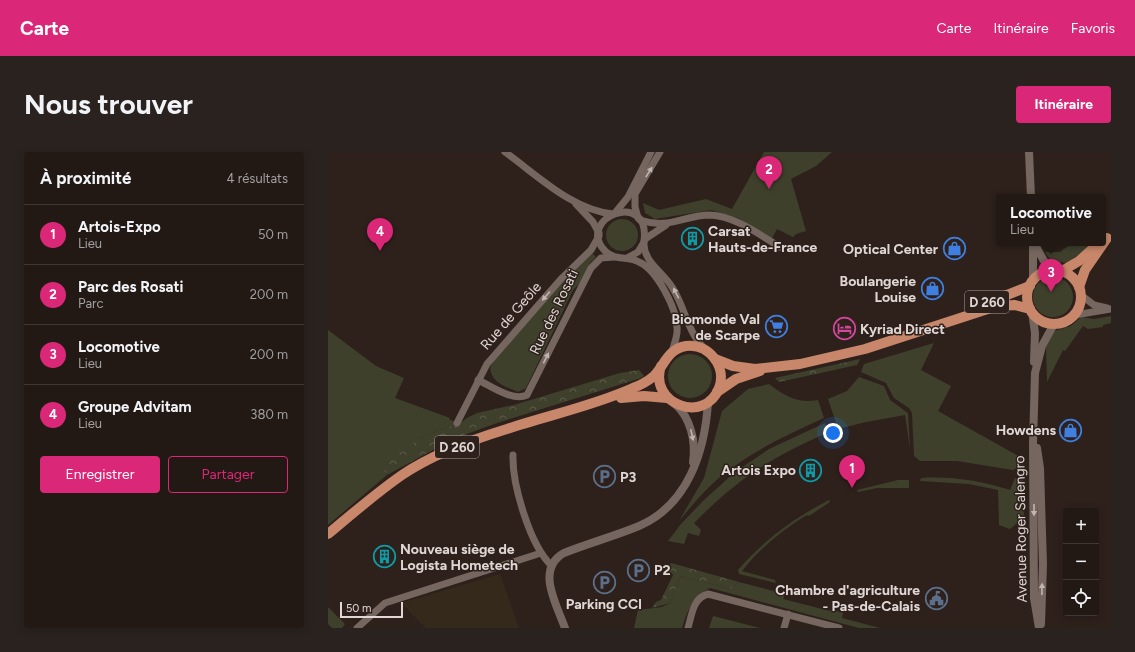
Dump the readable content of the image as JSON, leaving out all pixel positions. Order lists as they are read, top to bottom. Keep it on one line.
{"streets":{"main road":["D 260"],"street":["Rue des Rosati","Rue de Geôle","Avenue Roger Salengro"]},"crossings":[["D 260","Avenue Roger Salengro"],["Rue des Rosati","Rue de Geôle"]],"one_way":["Rue des Rosati","Rue de Geôle"],"places":{"building":["Carsat Hauts-de-France","Artois Expo","Nouveau siège de Logista Hometech"],"shop":["Optical Center","Boulangerie Louise","Howdens"],"supermarket":["Biomonde Val de Scarpe"],"hotel":["Kyriad Direct"],"parking":["P3","P2","Parking CCI"],"public building":["Chambre d'agriculture - Pas-de-Calais"]},"scale_bar":"50 m","page":{"header":"Carte","nav":["Carte","Itinéraire","Favoris"],"buttons":["Itinéraire",["Enregistrer","Partager"]],"title":"Nous trouver","heading":["À proximité","4 résultats"],"pins":["2","4","3","1"],"popup":["Locomotive","Lieu"],"list":[{"mark":"1","name":"Artois-Expo","note":"Lieu","value":"50 m"},{"mark":"2","name":"Parc des Rosati","note":"Parc","value":"200 m"},{"mark":"3","name":"Locomotive","note":"Lieu","value":"200 m"},{"mark":"4","name":"Groupe Advitam","note":"Lieu","value":"380 m"}],"map_buttons":["+","−"],"scale":"50 m"}}
